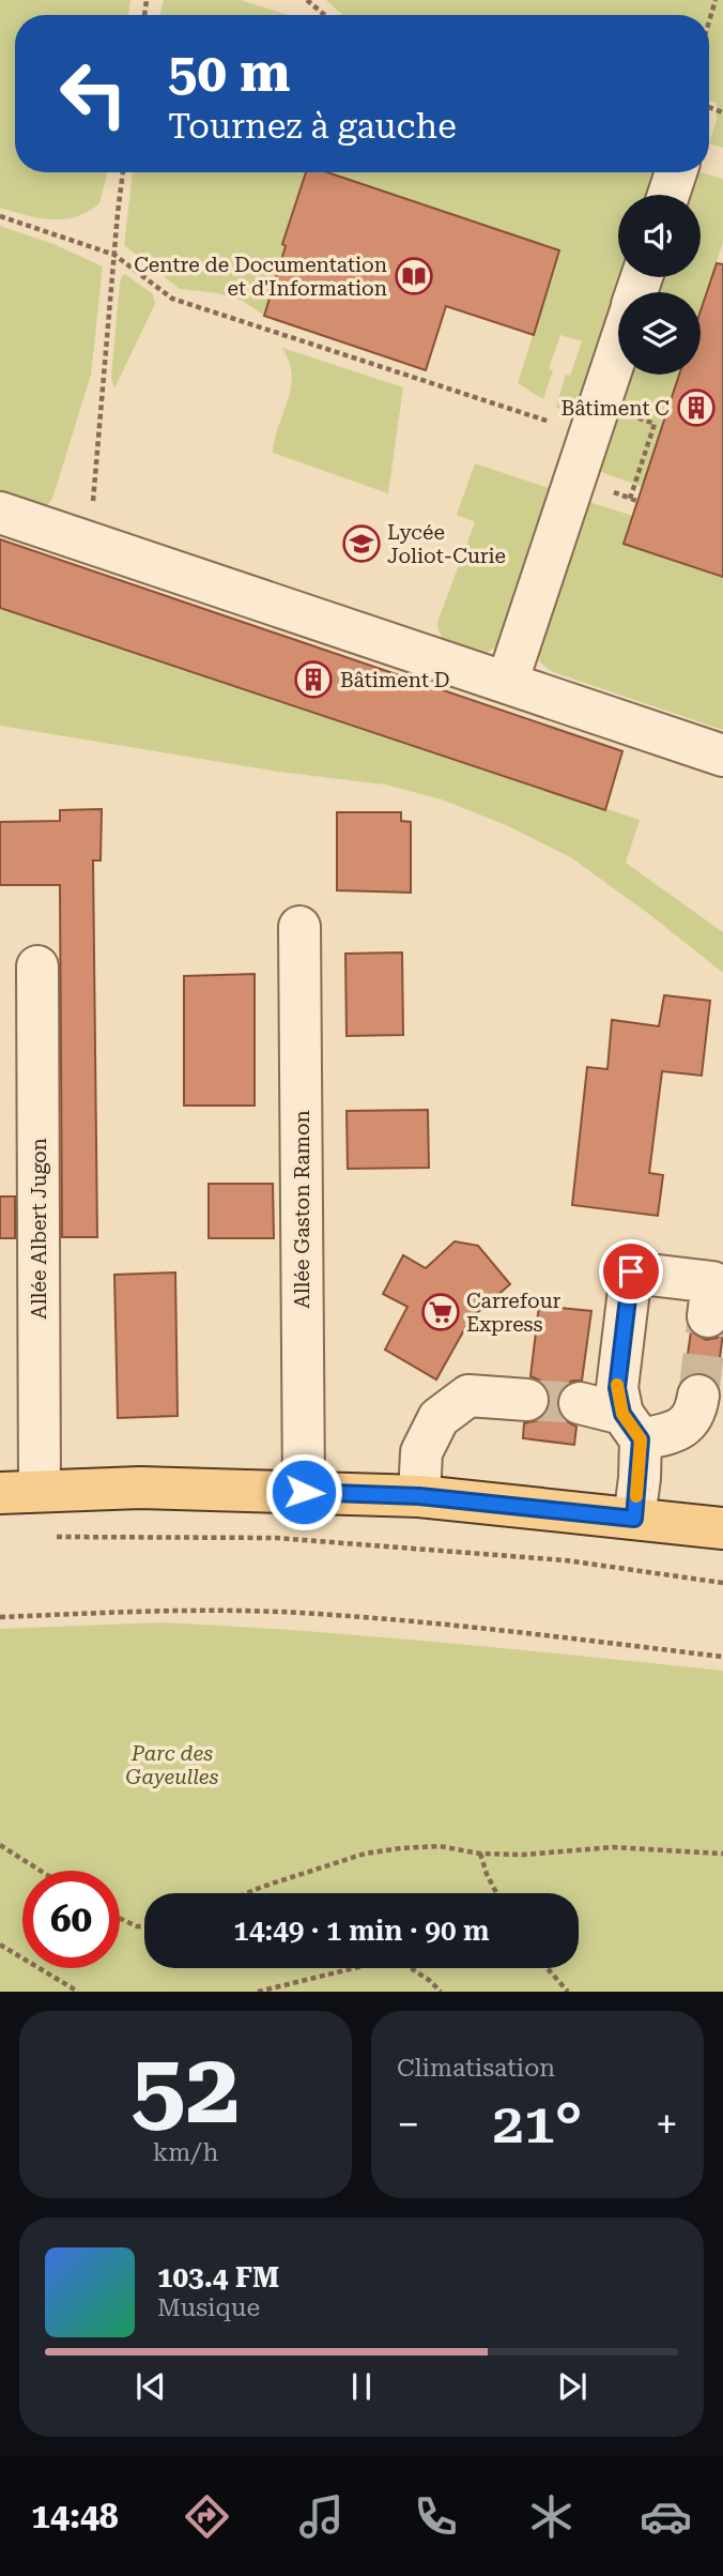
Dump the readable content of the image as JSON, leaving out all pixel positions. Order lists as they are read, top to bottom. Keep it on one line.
{"streets":{"street":["Allée Gaston Ramon","Allée Albert Jugon"]},"parks":["Parc des Gayeulles"],"places":{"library":["Centre de Documentation et d'Information"],"building":["Bâtiment C","Bâtiment D"],"school or university":["Lycée Joliot-Curie"],"supermarket":["Carrefour Express"]},"page":{"turn":["50 m","Tournez à gauche"],"limit":"60","trip":"14:49 · 1 min · 90 m","tile":[["52","km/h"],"Climatisation"],"heat":["−","21°","+"],"song":["103.4 FM","Musique"],"tabs":"14:48"}}
